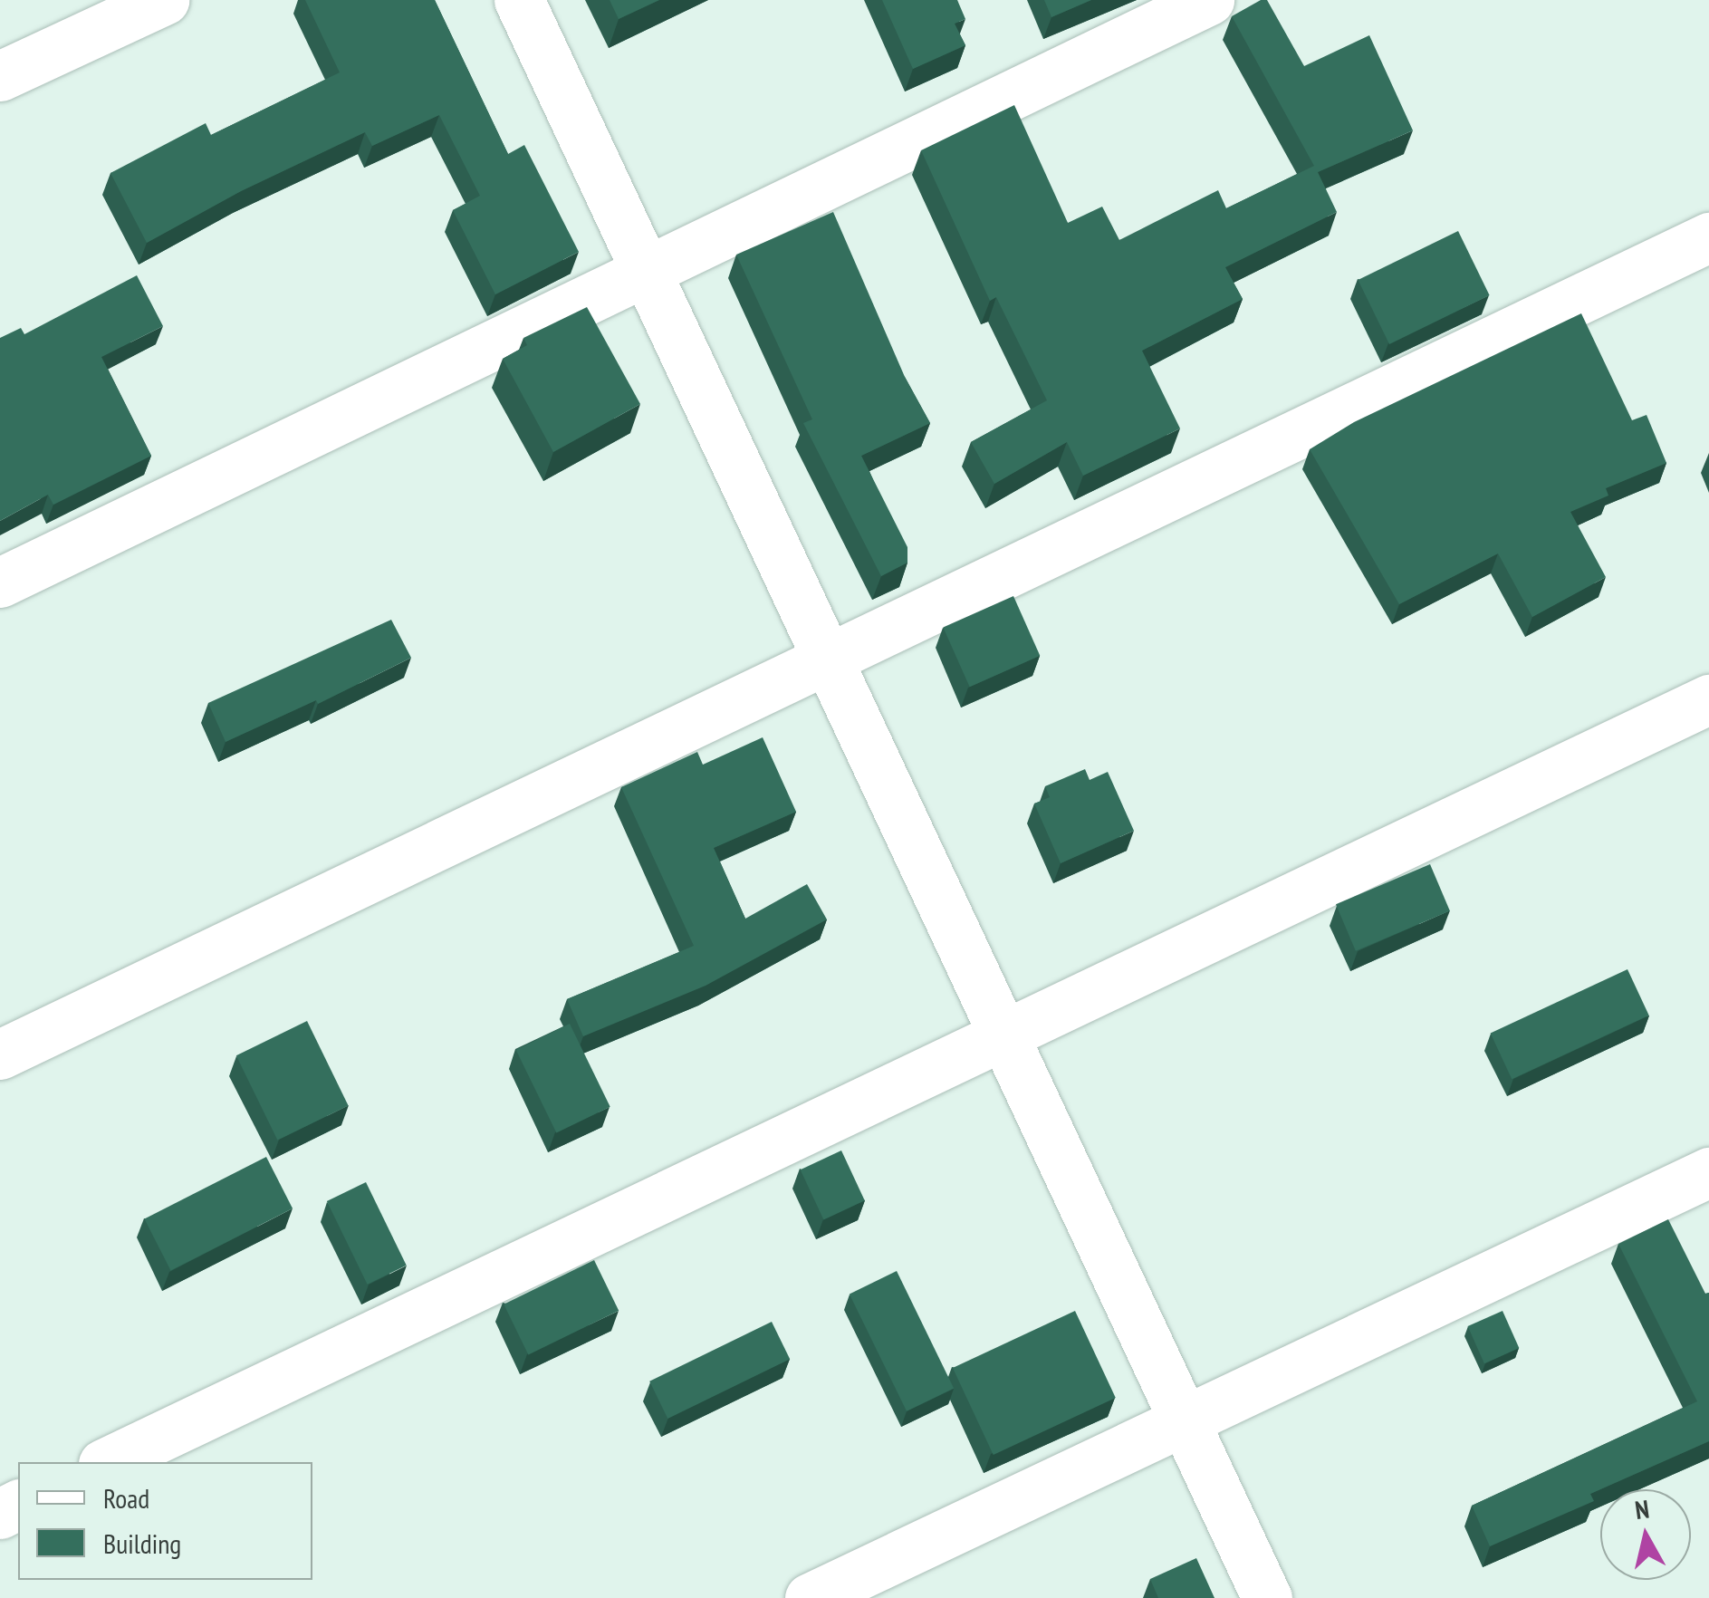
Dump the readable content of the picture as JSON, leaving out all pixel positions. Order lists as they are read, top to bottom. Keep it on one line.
{"legend":["Road","Building"],"north":"top"}
